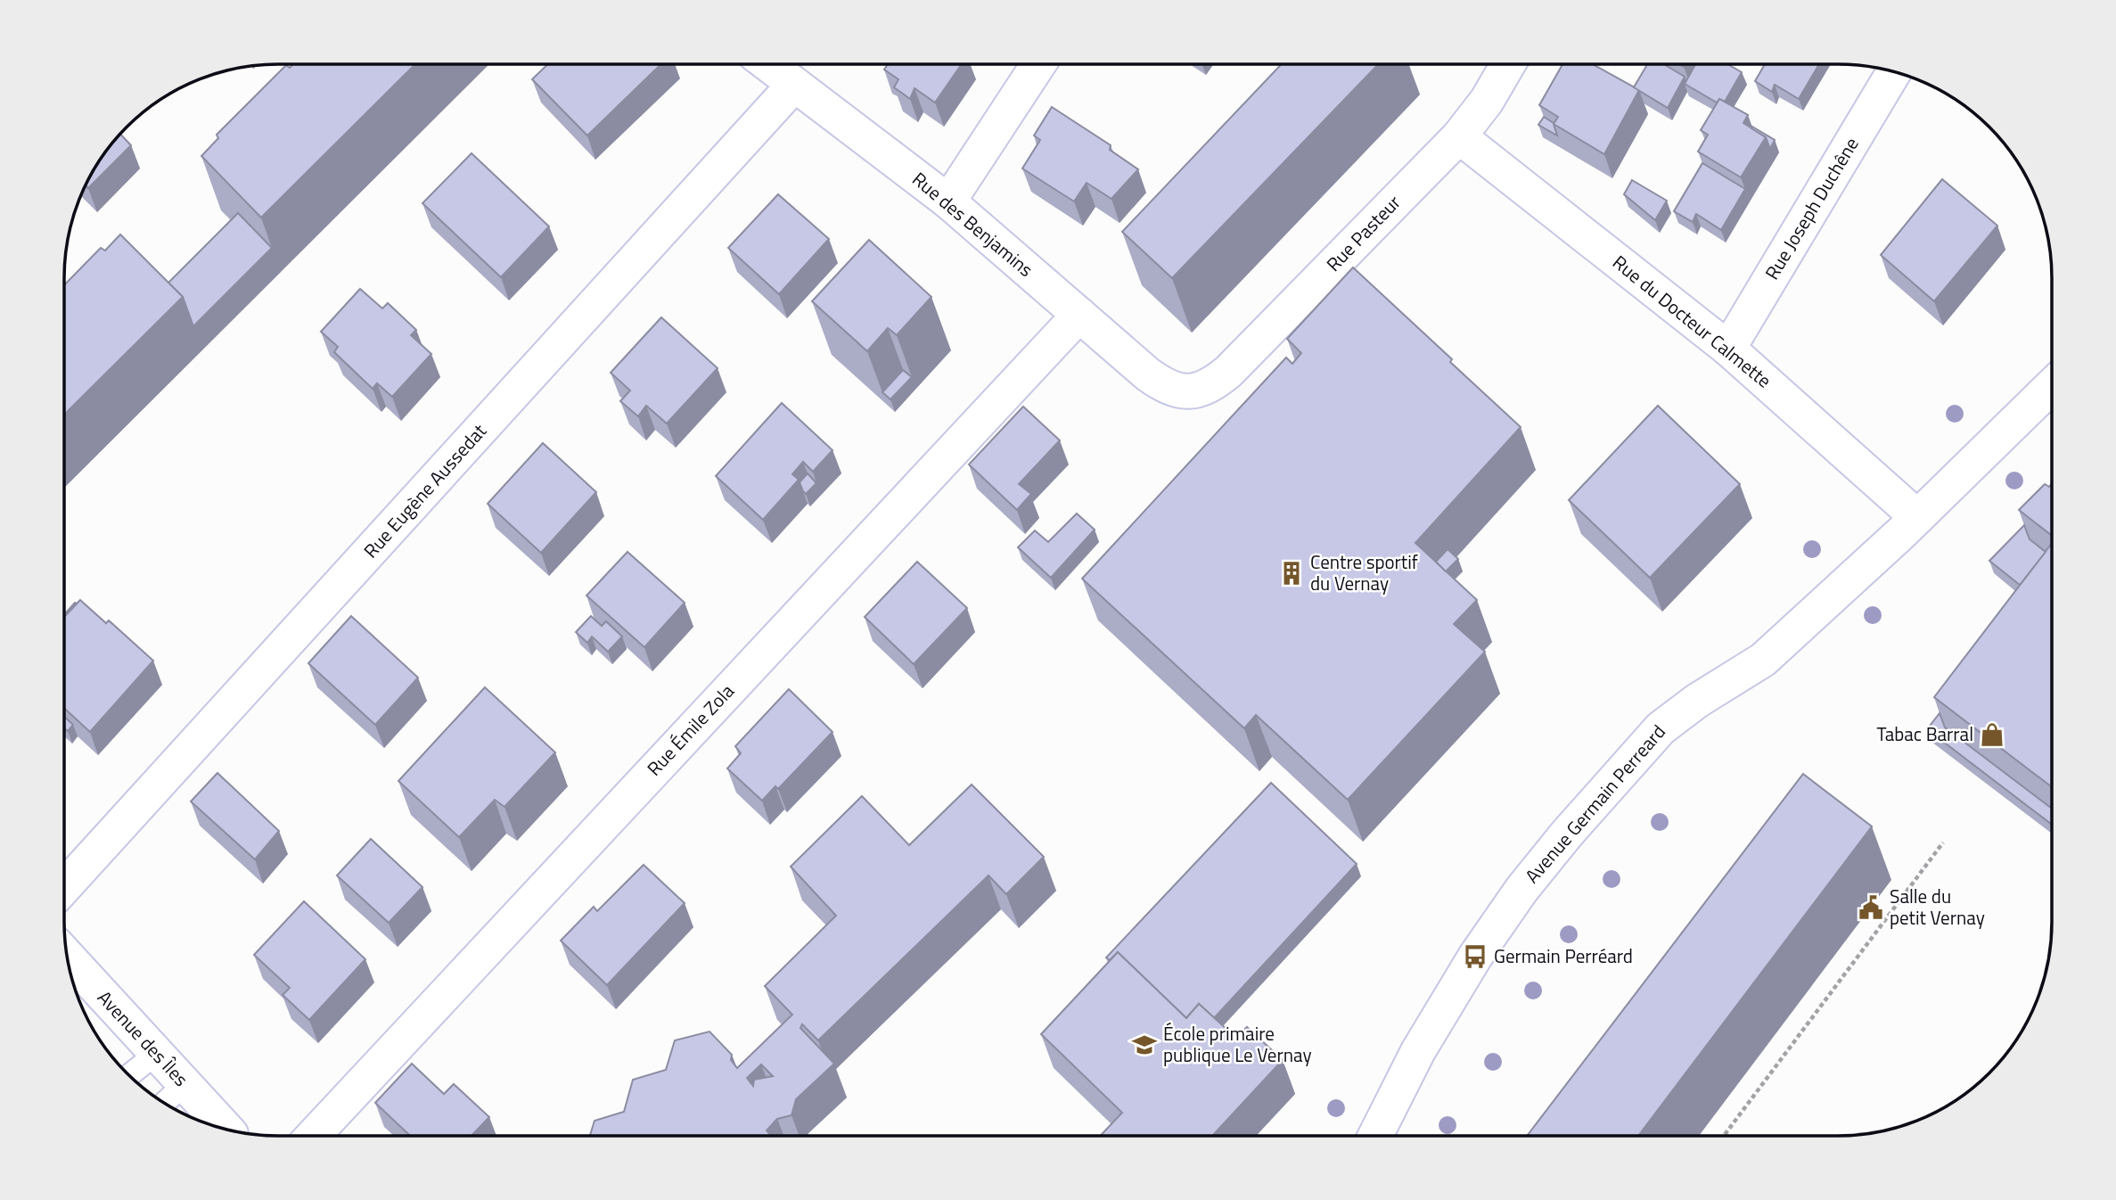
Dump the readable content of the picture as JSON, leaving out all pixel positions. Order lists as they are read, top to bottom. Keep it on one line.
{"streets":{"street":["Rue Joseph Duchêne","Rue des Benjamins","Rue Pasteur","Rue du Docteur Calmette","Rue Eugène Aussedat","Rue Émile Zola","Avenue Germain Perreard","Avenue des Îles"]},"crossings":[["Rue Joseph Duchêne","Rue du Docteur Calmette"],["Rue des Benjamins","Rue Pasteur"],["Rue des Benjamins","Rue Eugène Aussedat"],["Rue des Benjamins","Rue Émile Zola"],["Rue Pasteur","Rue du Docteur Calmette"],["Rue du Docteur Calmette","Avenue Germain Perreard"]],"places":{"building":["Centre sportif du Vernay"],"shop":["Tabac Barral"],"public building":["Salle du petit Vernay"],"bus stop":["Germain Perréard"],"school or university":["École primaire publique Le Vernay"]}}
